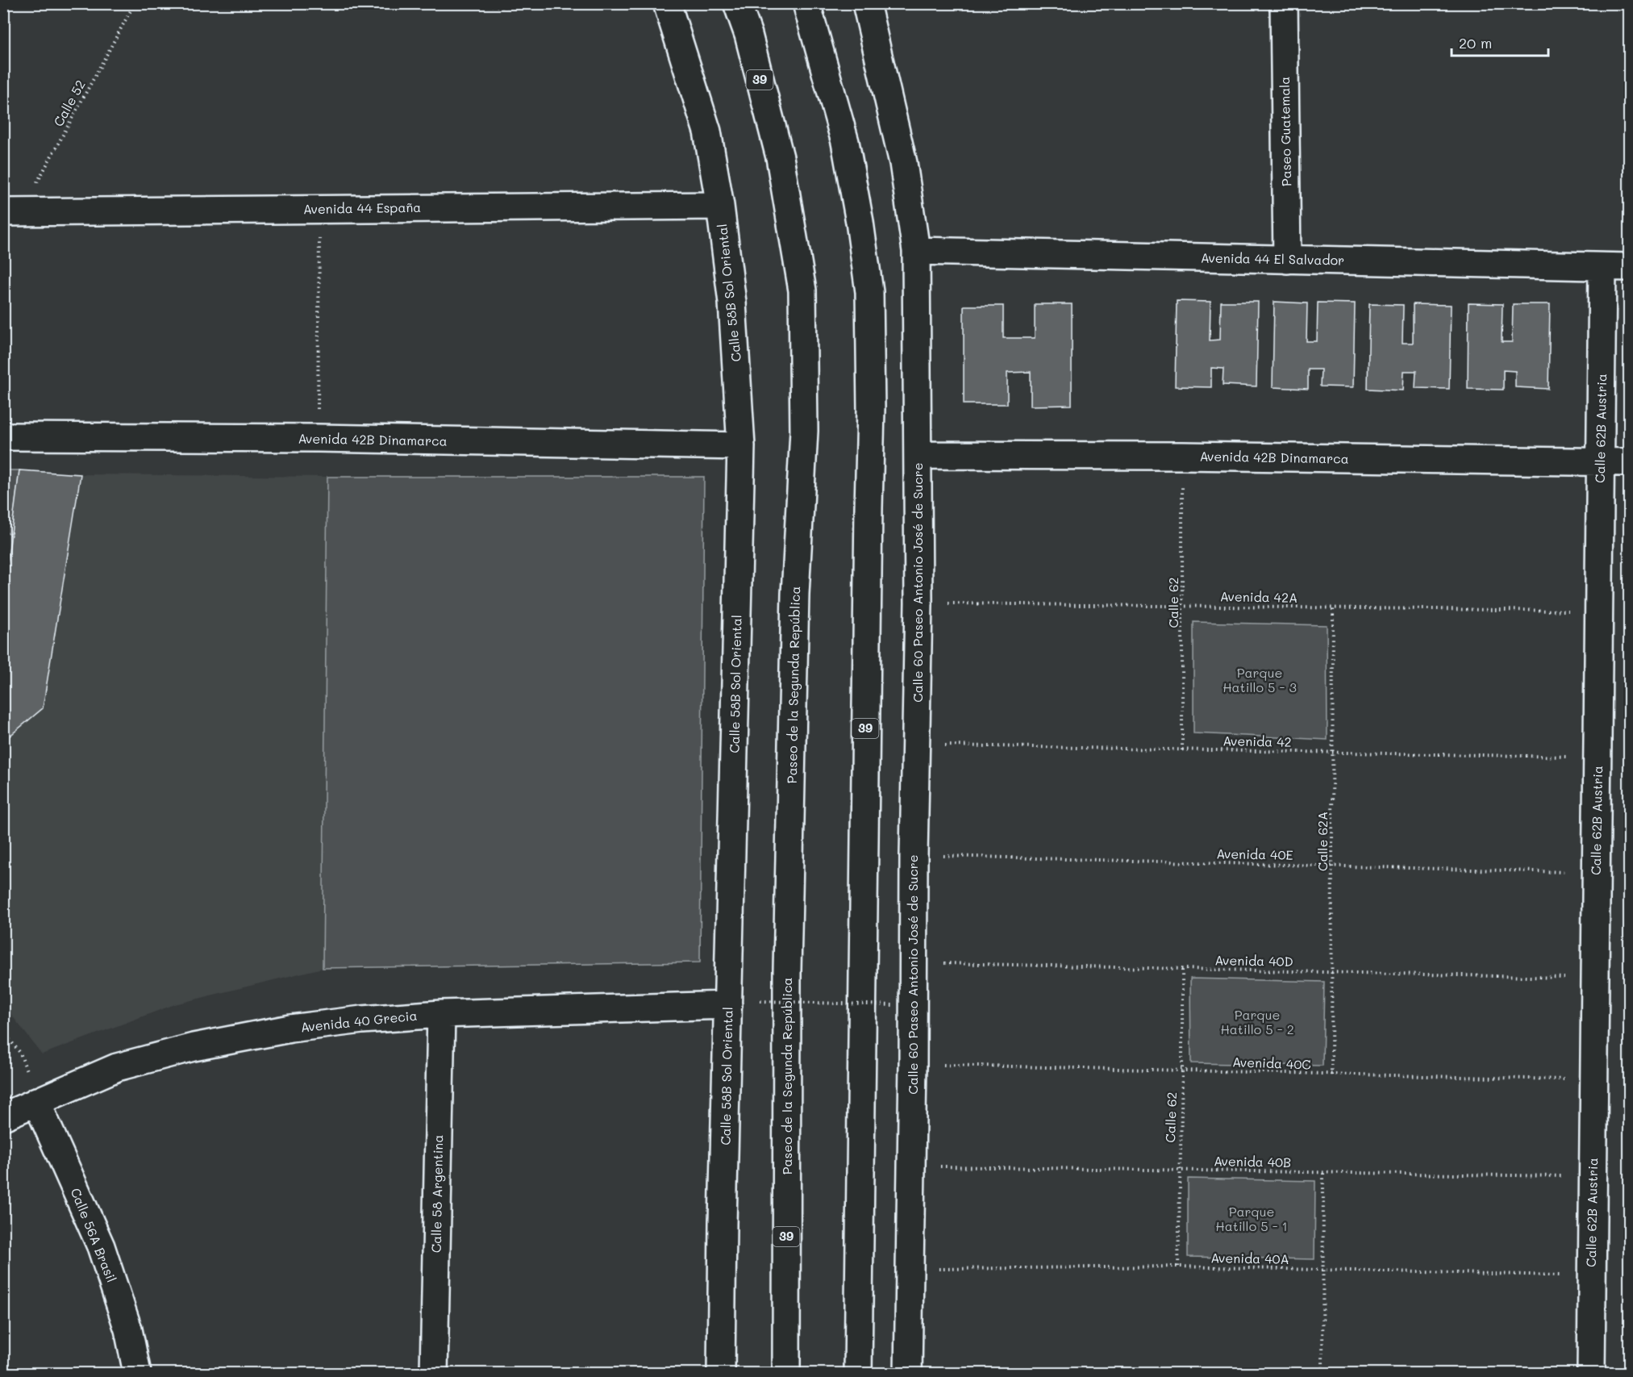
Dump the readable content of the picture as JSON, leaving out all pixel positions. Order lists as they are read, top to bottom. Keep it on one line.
{"streets":{"main road":["39","Paseo Guatemala","Avenida 44 España","Avenida 44 El Salvador","Calle 58B Sol Oriental","Calle 62B Austria","Avenida 42B Dinamarca","Calle 60 Paseo Antonio José de Sucre","Paseo de la Segunda República","Avenida 40 Grecia","Calle 58 Argentina","Calle 56A Brasil"],"path":["Calle 52","Avenida 42A","Calle 62","Avenida 42","Calle 62A","Avenida 40E","Avenida 40D","Avenida 40C","Avenida 40B","Avenida 40A"]},"crossings":[["Calle 52","Avenida 44 España"],["Paseo Guatemala","Avenida 44 El Salvador"],["Avenida 44 España","Calle 58B Sol Oriental"],["Avenida 44 El Salvador","Calle 62B Austria"],["Avenida 44 El Salvador","Calle 60 Paseo Antonio José de Sucre"],["Calle 58B Sol Oriental","Avenida 42B Dinamarca"],["Calle 58B Sol Oriental","Avenida 40 Grecia"],["Calle 62B Austria","Avenida 42B Dinamarca"],["Calle 62B Austria","Avenida 42A"],["Calle 62B Austria","Avenida 42"],["Calle 62B Austria","Avenida 40E"],["Calle 62B Austria","Avenida 40D"],["Calle 62B Austria","Avenida 40C"],["Calle 62B Austria","Avenida 40B"],["Calle 62B Austria","Avenida 40A"],["Avenida 42B Dinamarca","Calle 60 Paseo Antonio José de Sucre"],["Avenida 42B Dinamarca","Calle 62"],["Calle 60 Paseo Antonio José de Sucre","Avenida 42A"],["Calle 60 Paseo Antonio José de Sucre","Avenida 42"],["Calle 60 Paseo Antonio José de Sucre","Avenida 40E"],["Calle 60 Paseo Antonio José de Sucre","Avenida 40D"],["Calle 60 Paseo Antonio José de Sucre","Avenida 40C"],["Calle 60 Paseo Antonio José de Sucre","Avenida 40B"],["Avenida 42A","Calle 62"],["Avenida 42A","Calle 62A"],["Calle 62","Avenida 42"],["Calle 62","Avenida 40D"],["Calle 62","Avenida 40C"],["Calle 62","Avenida 40B"],["Calle 62","Avenida 40A"],["Avenida 42","Calle 62A"],["Calle 62A","Avenida 40E"],["Calle 62A","Avenida 40D"],["Calle 62A","Avenida 40C"],["Avenida 40 Grecia","Calle 58 Argentina"],["Avenida 40 Grecia","Calle 56A Brasil"]],"parks":["Parque Hatillo 5 - 3","Parque Hatillo 5 - 2","Parque Hatillo 5 - 1"],"scale_bar":"20 m"}
